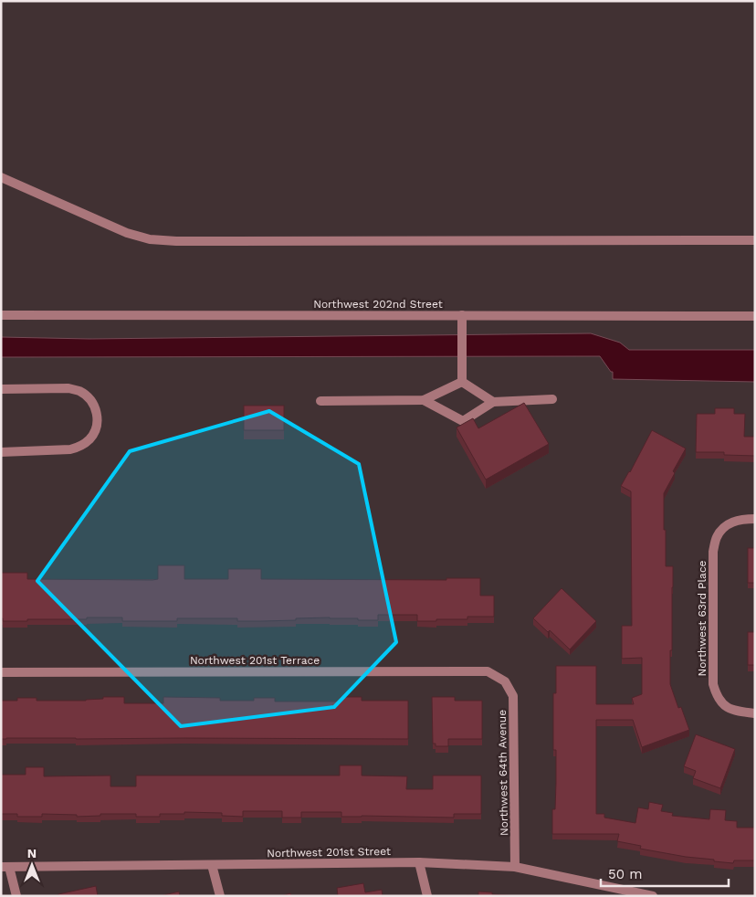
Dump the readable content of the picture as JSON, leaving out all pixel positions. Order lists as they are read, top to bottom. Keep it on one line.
{"streets":{"street":["Northwest 202nd Street","Northwest 63rd Place","Northwest 201st Terrace","Northwest 64th Avenue","Northwest 201st Street"]},"crossings":[["Northwest 201st Terrace","Northwest 64th Avenue"],["Northwest 64th Avenue","Northwest 201st Street"]],"scale_bar":"50 m","north":"top"}
